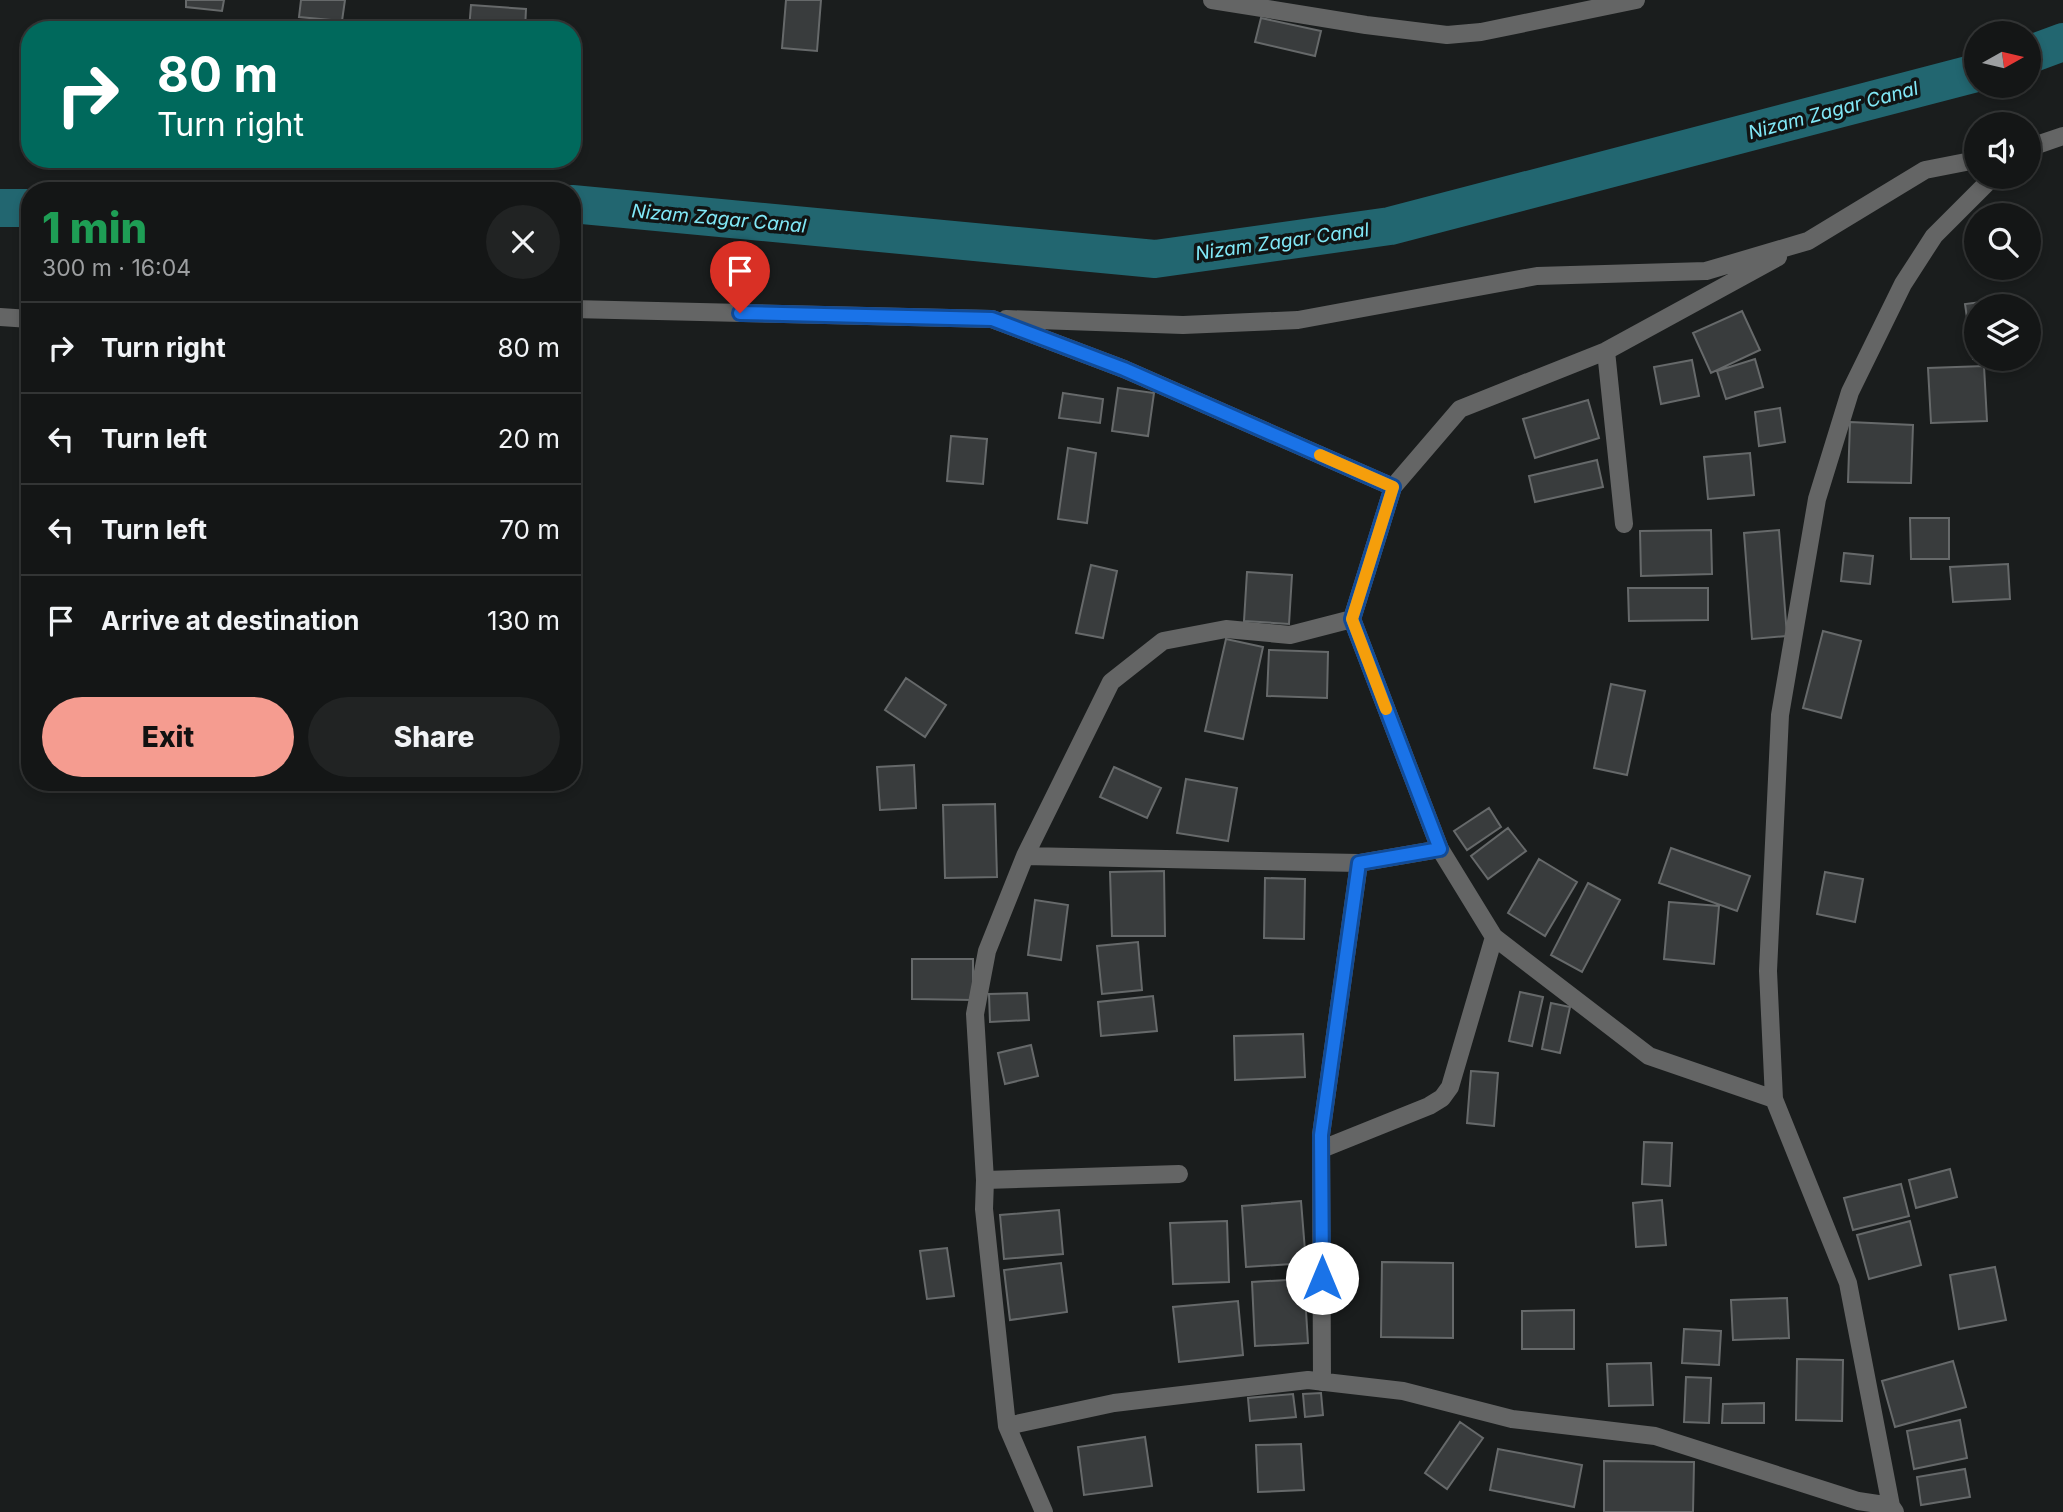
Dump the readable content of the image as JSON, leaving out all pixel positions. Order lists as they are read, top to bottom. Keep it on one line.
{"water":["Nizam Zagar Canal"],"north":"right","page":{"turn":["80 m","Turn right"],"heading":["1 min","300 m · 16:04"],"list":[{"name":"Turn right","value":"80 m"},{"name":"Turn left","value":"20 m"},{"name":"Turn left","value":"70 m"},{"name":"Arrive at destination","value":"130 m"}],"buttons":["Exit","Share"]}}
